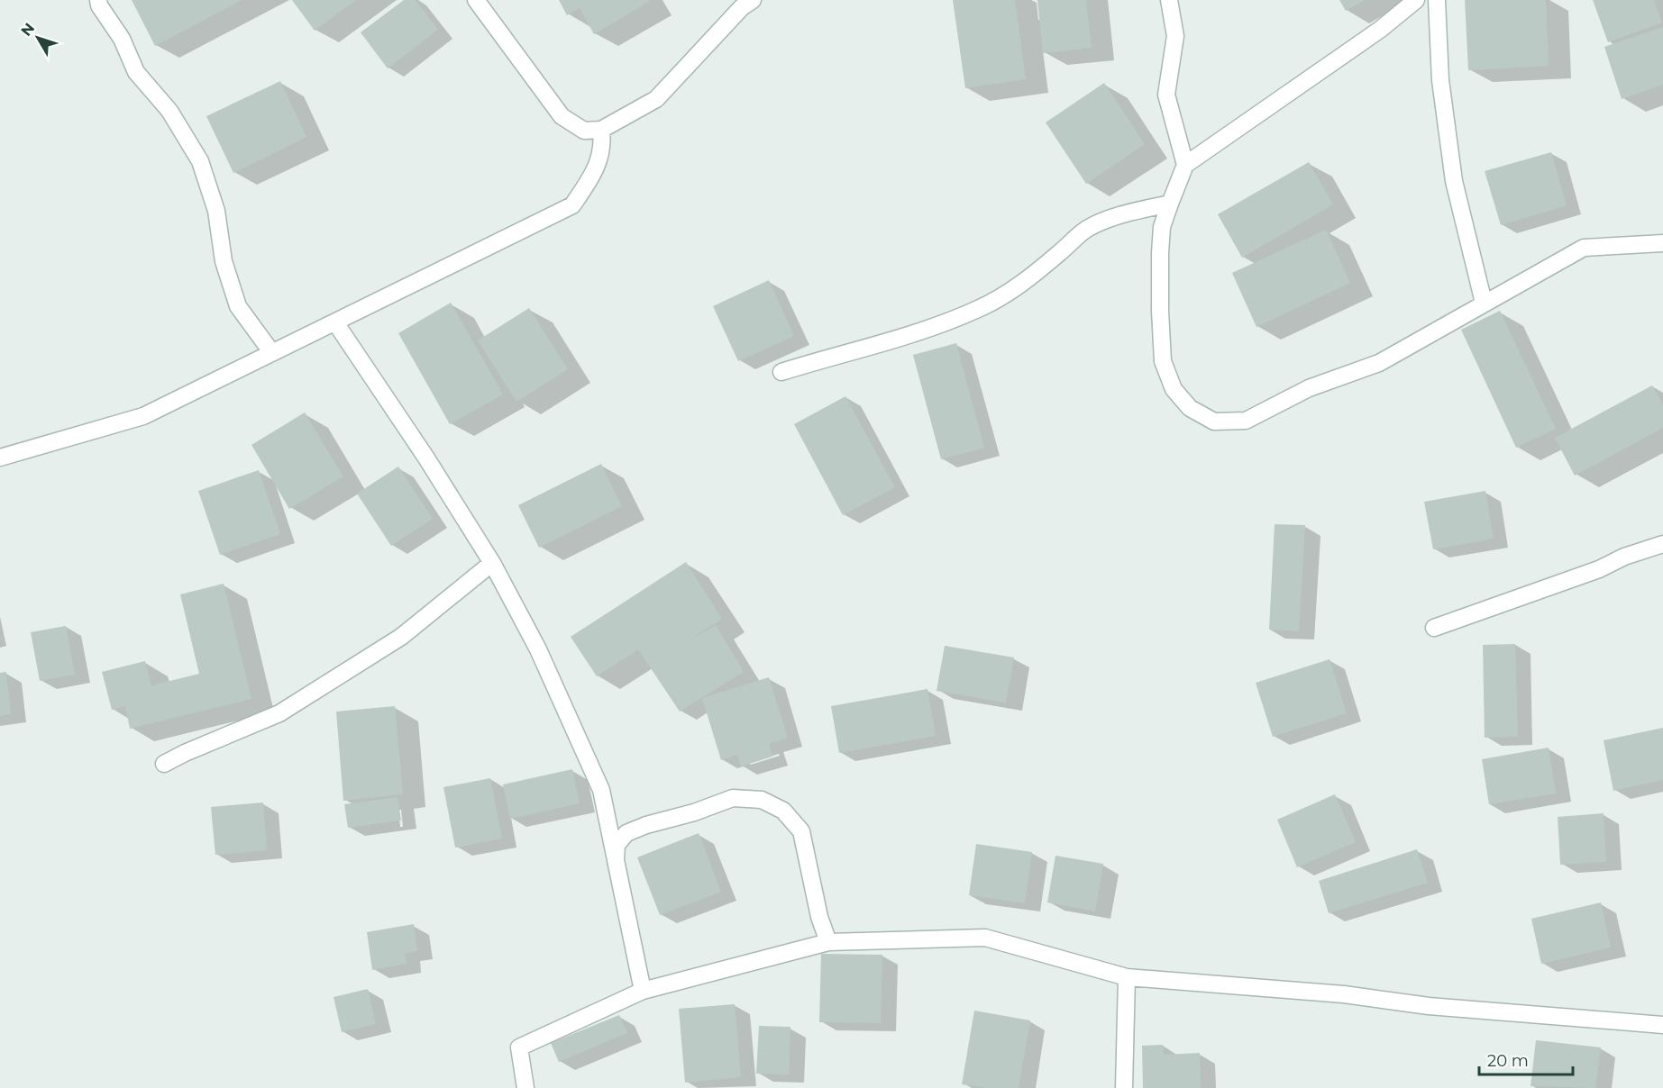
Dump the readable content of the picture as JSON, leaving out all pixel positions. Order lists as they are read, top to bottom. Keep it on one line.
{"scale_bar":"20 m","north":"top left"}
